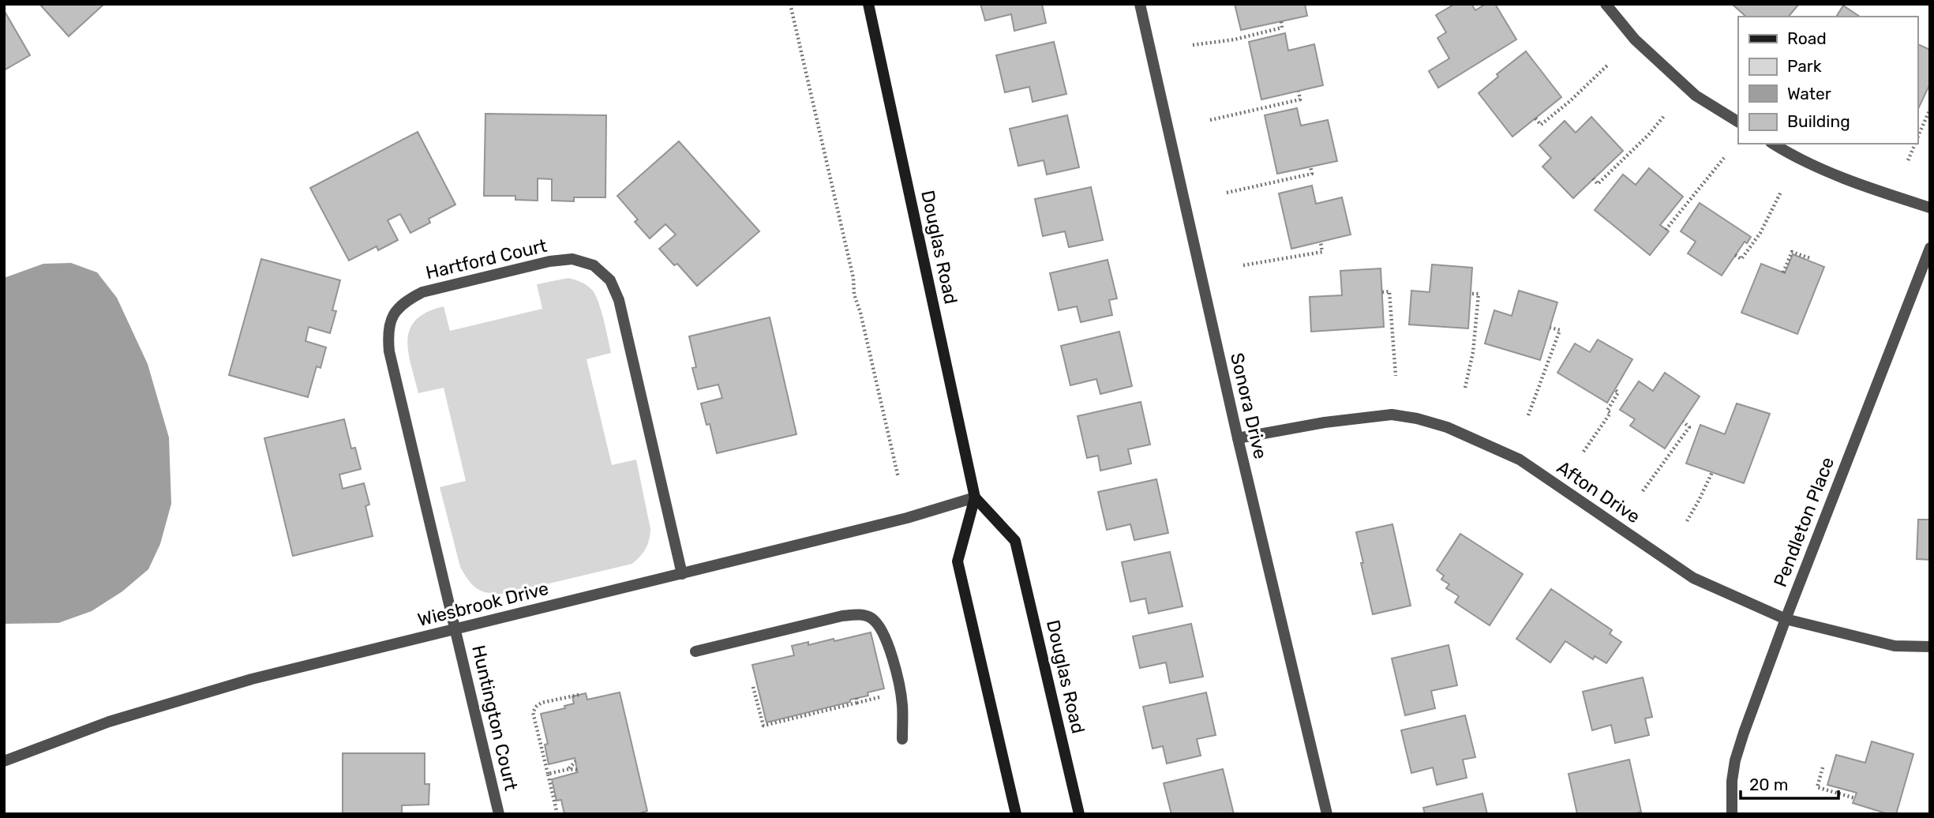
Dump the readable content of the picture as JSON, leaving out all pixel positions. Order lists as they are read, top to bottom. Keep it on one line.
{"streets":{"street":["Douglas Road","Hartford Court","Sonora Drive","Afton Drive","Pendleton Place","Wiesbrook Drive","Huntington Court"]},"crossings":[["Douglas Road","Wiesbrook Drive"],["Hartford Court","Wiesbrook Drive"],["Hartford Court","Huntington Court"],["Sonora Drive","Afton Drive"],["Afton Drive","Pendleton Place"],["Wiesbrook Drive","Huntington Court"]],"legend":["Road","Park","Water","Building"],"scale_bar":"20 m"}
